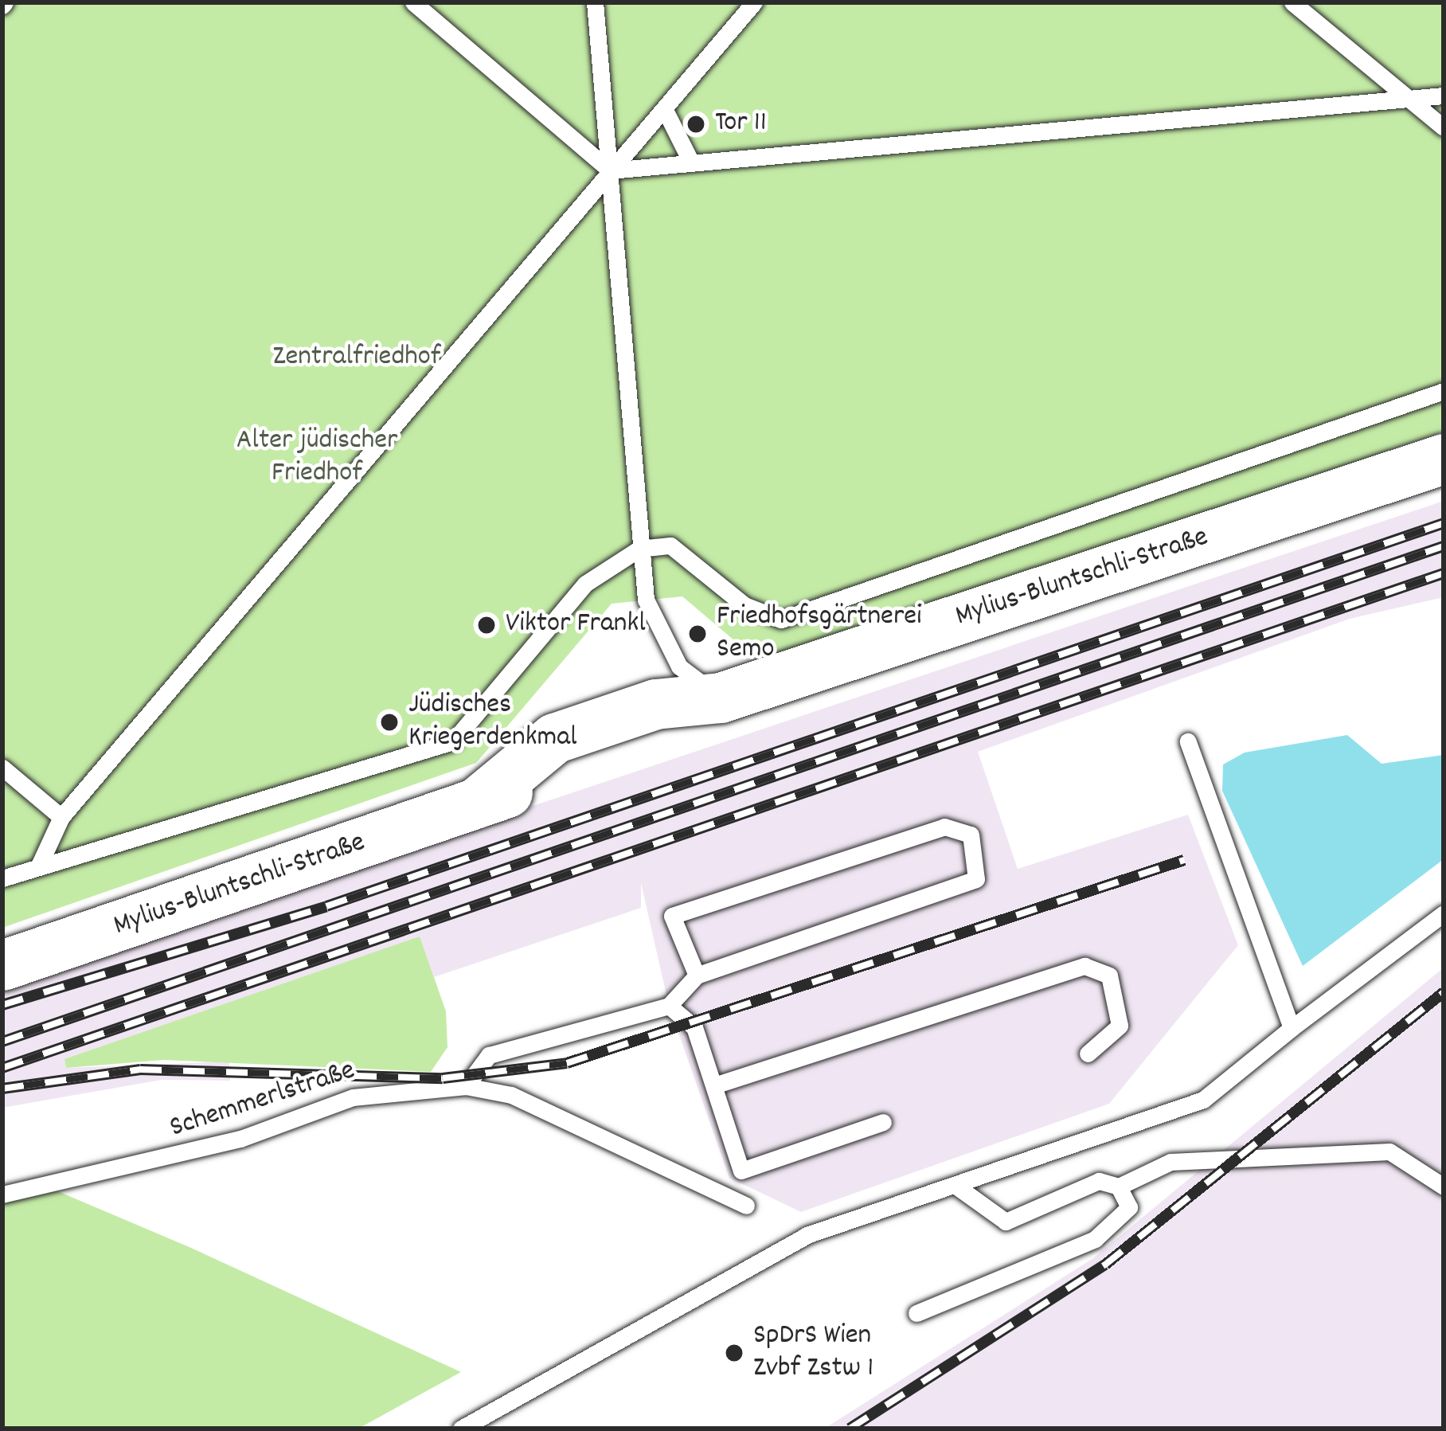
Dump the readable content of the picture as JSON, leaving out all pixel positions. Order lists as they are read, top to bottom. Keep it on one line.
{"streets":{"street":["Mylius-Bluntschli-Straße"],"lane":["Schemmerlstraße"]},"parks":["Zentralfriedhof","Alter jüdischer Friedhof"],"places":["Tor 11","Viktor Frankl","Friedhofsgärtnerei Semo","Jüdisches Kriegerdenkmal","SpDrS Wien Zvbf Zstw 1"]}
